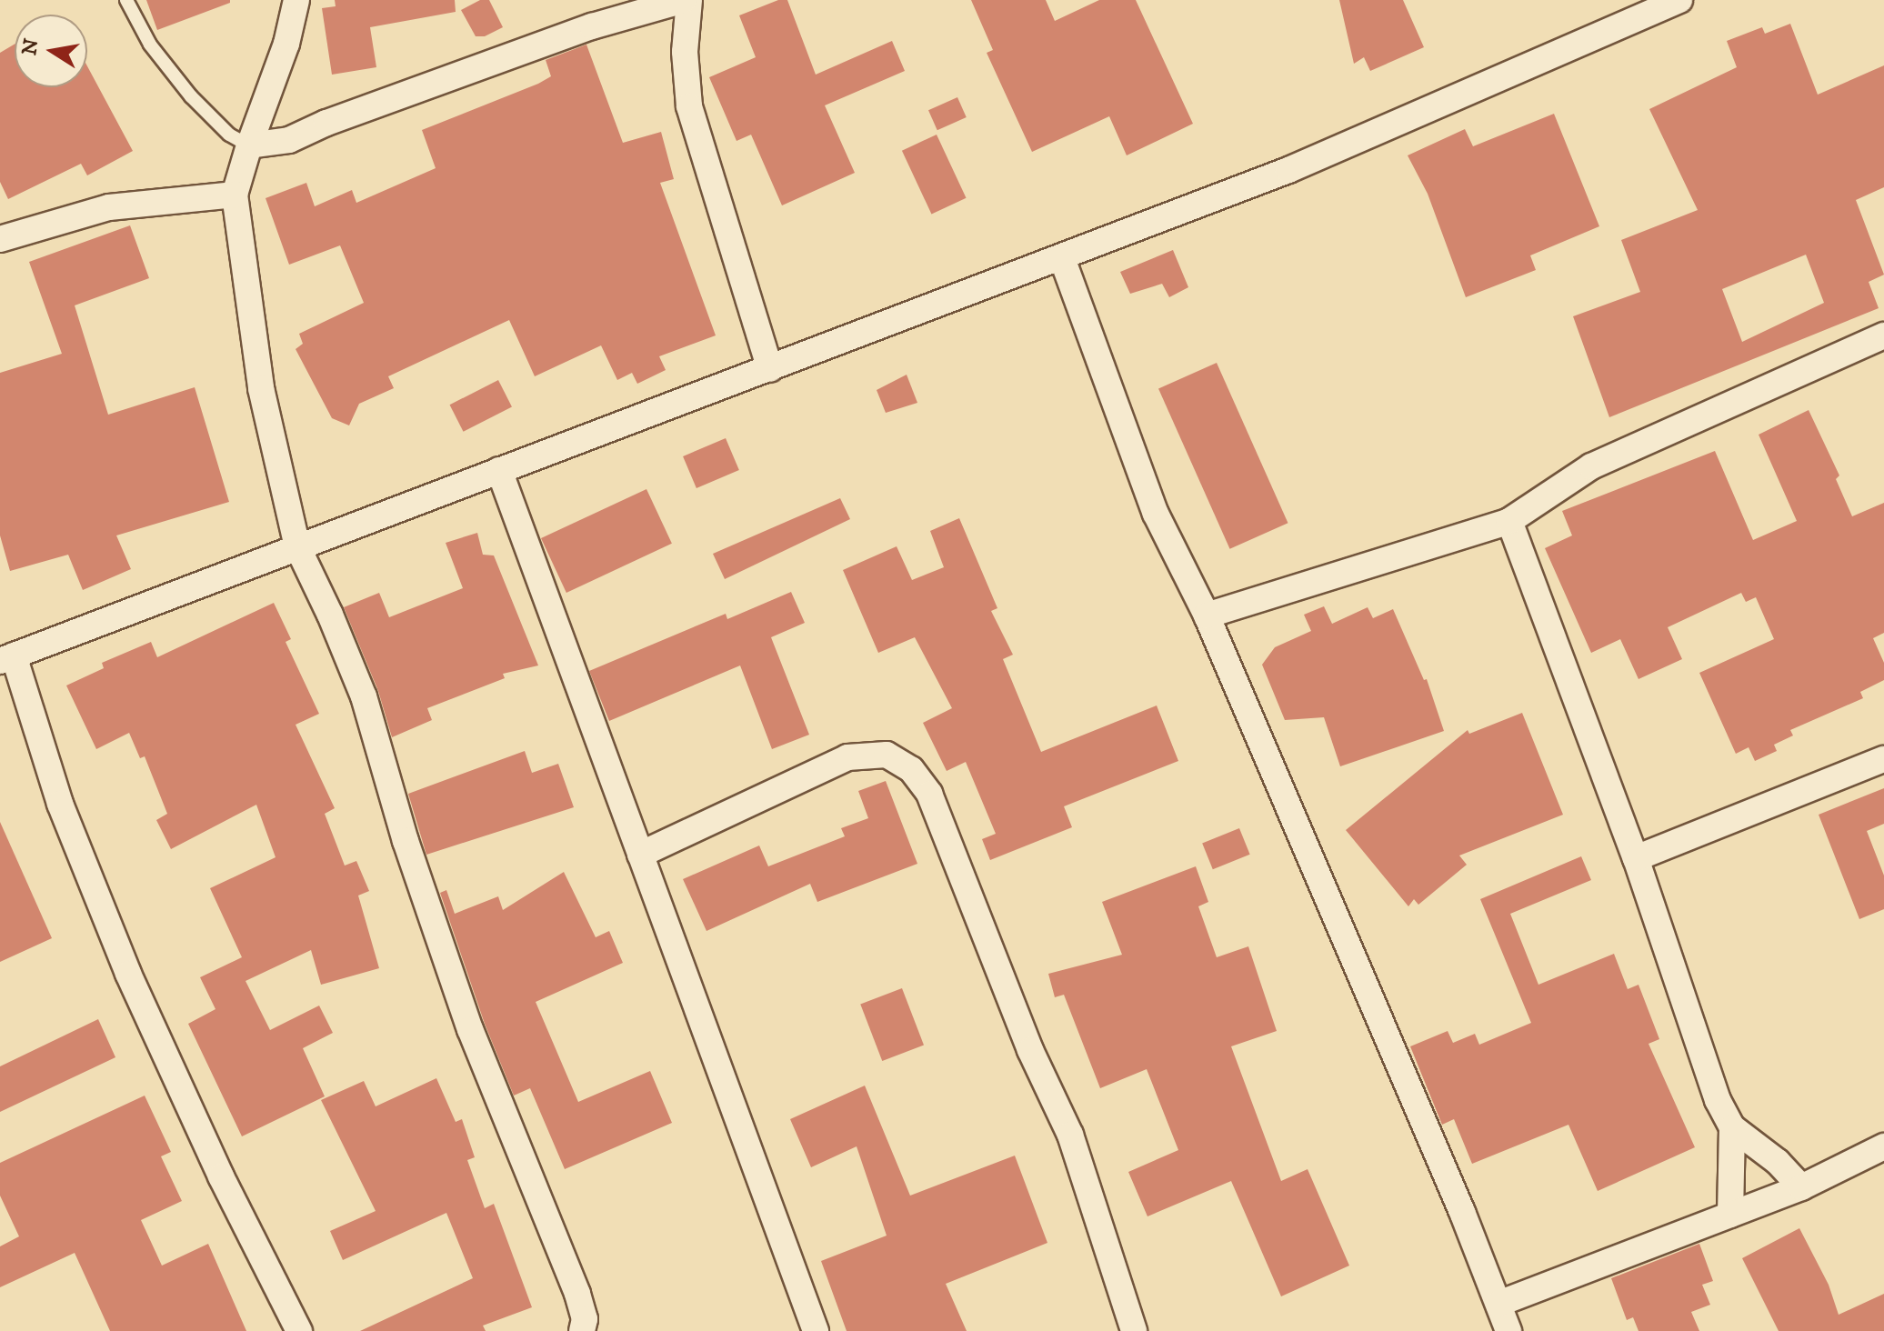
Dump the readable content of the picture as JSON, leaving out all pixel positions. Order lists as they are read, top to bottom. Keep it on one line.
{"north":"left"}
